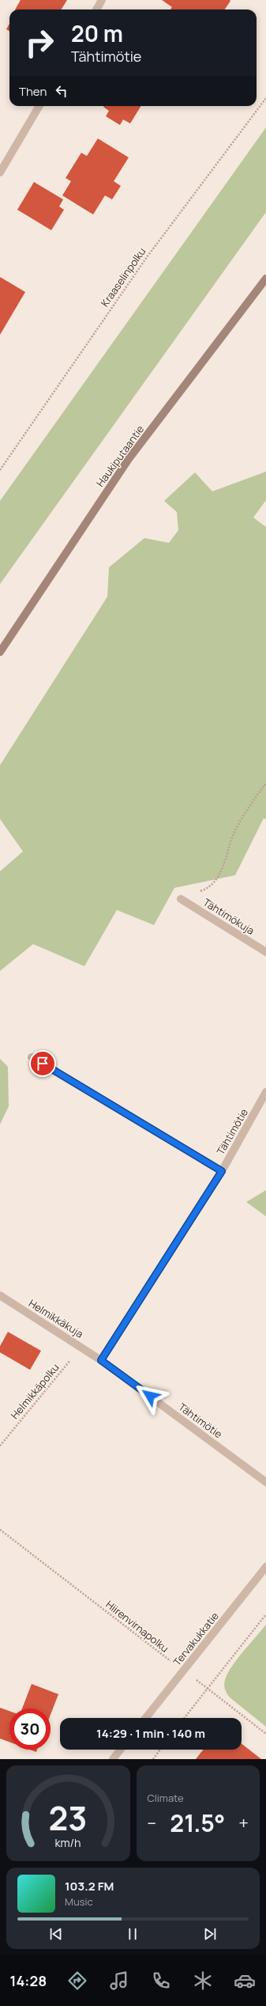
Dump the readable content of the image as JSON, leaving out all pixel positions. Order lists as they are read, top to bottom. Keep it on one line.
{"streets":{"main road":["Haukiputaantie"],"street":["Tähtimökuja","Tähtimötie","Helmikkäkuja","Tervakukkatie"],"path":["Kraaselinpolku","Helmikkäpolku","Hiirenvirnapolku"]},"crossings":[["Tähtimötie","Helmikkäkuja"],["Helmikkäkuja","Helmikkäpolku"],["Hiirenvirnapolku","Tervakukkatie"]],"page":{"turn":["20 m","Tähtimötie"],"then":"Then","limit":"30","trip":"14:29 · 1 min · 140 m","tile":"Climate","heat":["−","21.5°","+"],"song":["103.2 FM","Music"],"tabs":"14:28","gauge":["23","km/h"]}}
